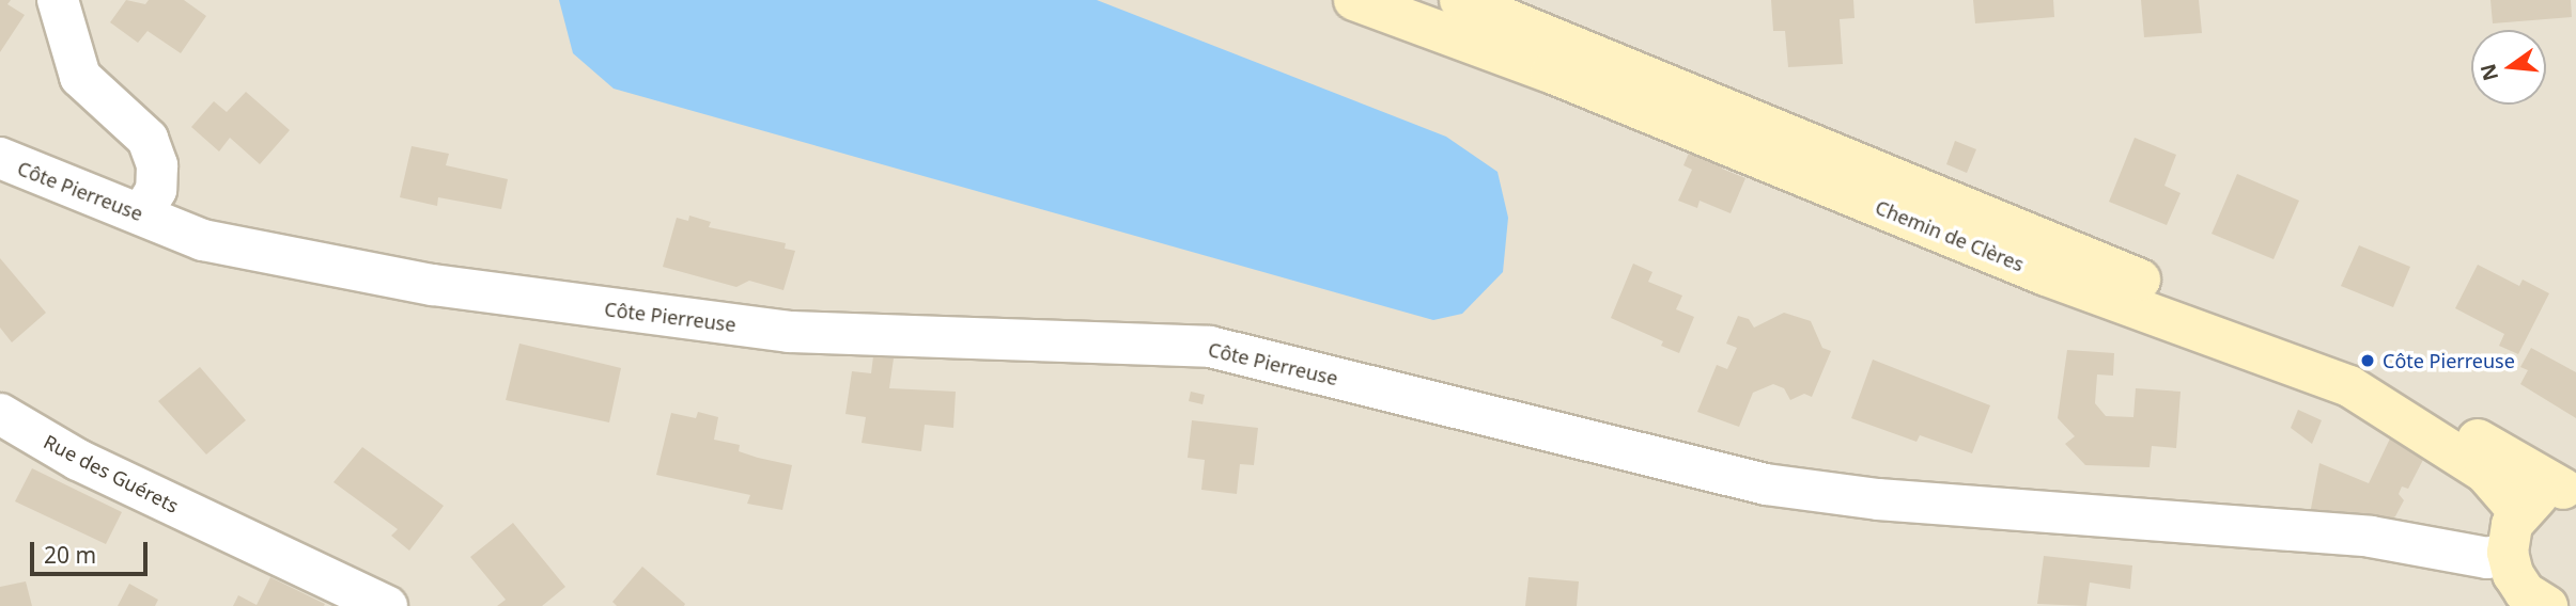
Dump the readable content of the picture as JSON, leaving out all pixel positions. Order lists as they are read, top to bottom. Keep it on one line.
{"streets":{"street":["Côte Pierreuse","Chemin de Clères","Rue des Guérets"]},"places":["Côte Pierreuse"],"scale_bar":"20 m","north":"left"}
